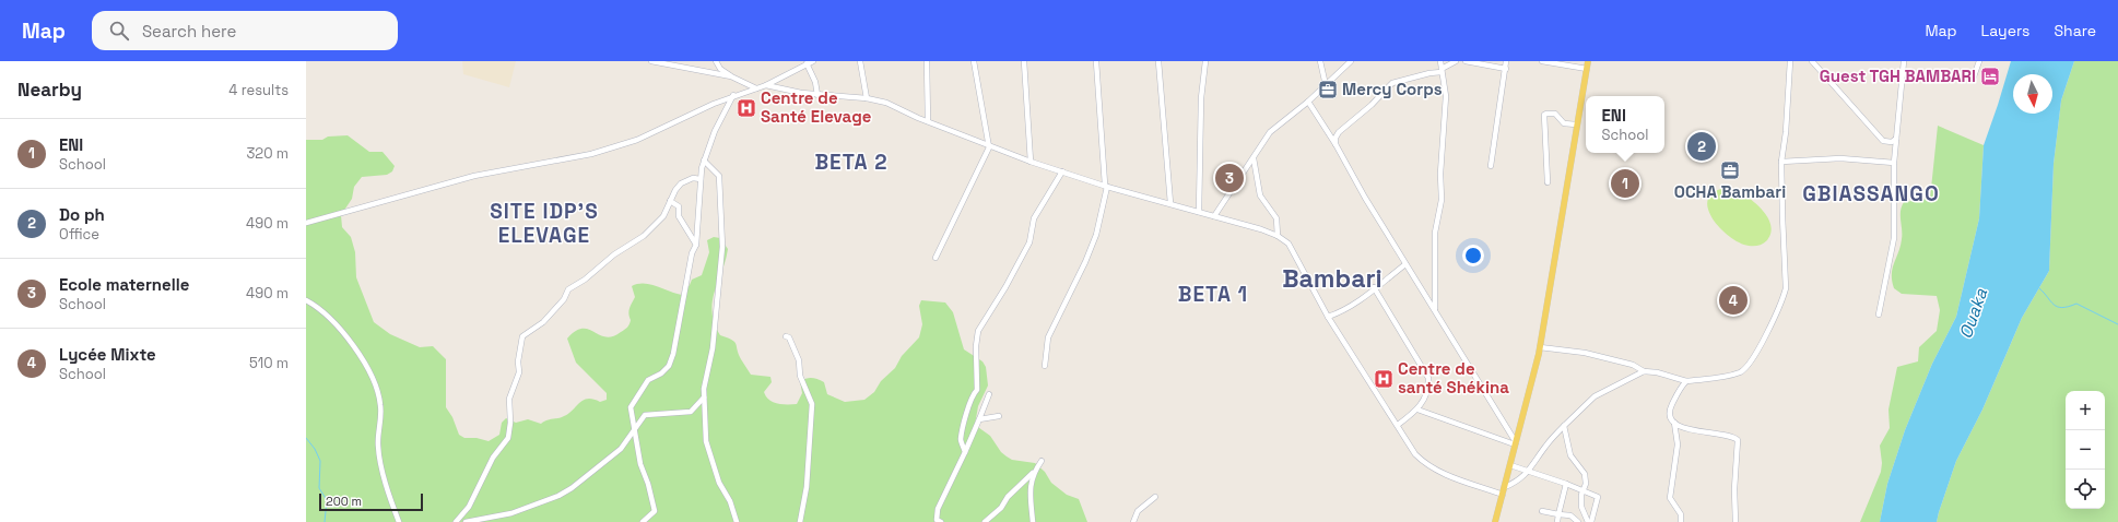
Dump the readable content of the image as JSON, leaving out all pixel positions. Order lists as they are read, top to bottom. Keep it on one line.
{"districts":["BETA 2","GBIASSANGO","SITE IDP'S ELEVAGE","Bambari","BETA 1"],"water":["Ouaka"],"places":{"hotel":["Guest TGH BAMBARI"],"office":["Mercy Corps","OCHA Bambari"],"hospital":["Centre de Santé Elevage","Centre de santé Shékina"]},"scale_bar":"200 m","north":"bottom","page":{"header":"Map","search":"Search here","nav":["Map","Layers","Share"],"heading":["Nearby","4 results"],"popup":["ENI","School"],"list":[{"mark":"1","name":"ENI","note":"School","value":"320 m"},{"mark":"2","name":"Do ph","note":"Office","value":"490 m"},{"mark":"3","name":"Ecole maternelle","note":"School","value":"490 m"},{"mark":"4","name":"Lycée Mixte","note":"School","value":"510 m"}],"pins":["2","3","1","4"],"map_buttons":["+","−"],"scale":"200 m"}}
